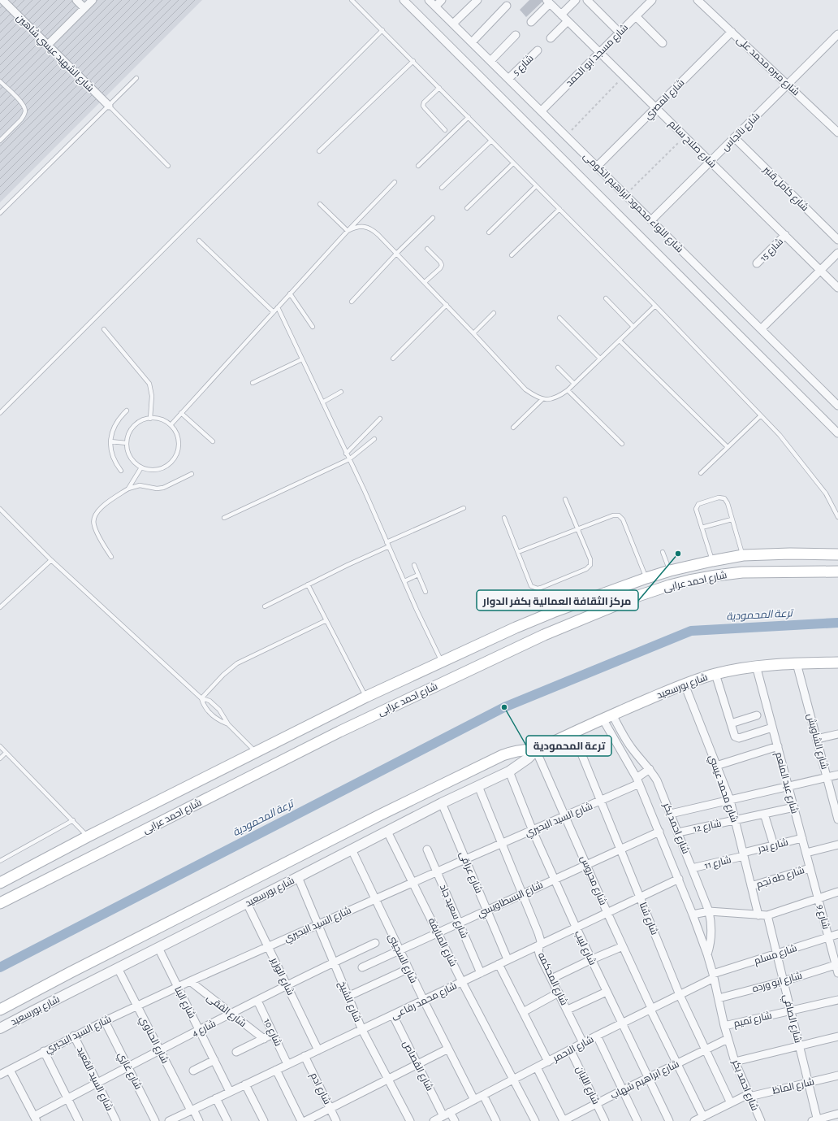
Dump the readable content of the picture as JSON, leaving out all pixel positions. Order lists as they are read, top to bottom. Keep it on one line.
{"streets":{"main road":["شارع احمد عرابى","شارع بورسعيد"],"street":["شارع الشهيد عيسي شاهين","شارع مسجد ابو الحمد","شارع 5","شارع مبره محمد على","شارع المصري","شارع ناتجاس","شارع صلاح سالم","شارع كامل قنبر","شارع اللواء محمود ابراهيم الكومى","شارع 15","شارع الشاويش","شارع عبد المنعم","شارع محمد عيسي","شارع السيد البحيري","شارع 12","شارع احمد بكر","شارع بدر","شارع 11","شارع عراقى","شارع طه نجم","شارع محروس","شارع البسطاويسي","شارع سعيد جاد","شارع 9","شارع شتا","شارع المنايفة","شارع لبيب","شارع مسلم","شارع السجينى","شارع الوزير","شارع المحكمه","شارع ابو ورده","شارع محمد رفاعى","شارع الشيخ","شارع البنا","شارع الفقى","شارع الصافي","شارع تميم","شارع 4","شارع 10","شارع الحناوي","شارع الاحمر","شارع القصاص","شارع غازي","شارع السيد القعيد","شارع ابراهيم شهاب","شارع اللبان","شارع الماظ","شارع ادم"]},"crossings":[["شارع مسجد ابو الحمد","شارع صلاح سالم"],["شارع مسجد ابو الحمد","شارع اللواء محمود ابراهيم الكومى"],["شارع 5","شارع اللواء محمود ابراهيم الكومى"],["شارع مبره محمد على","شارع المصري"],["شارع مبره محمد على","شارع ناتجاس"],["شارع المصري","شارع صلاح سالم"],["شارع المصري","شارع اللواء محمود ابراهيم الكومى"],["شارع ناتجاس","شارع صلاح سالم"],["شارع ناتجاس","شارع كامل قنبر"],["شارع ناتجاس","شارع اللواء محمود ابراهيم الكومى"],["شارع صلاح سالم","شارع 15"],["شارع بورسعيد","شارع الشاويش"],["شارع بورسعيد","شارع عبد المنعم"],["شارع بورسعيد","شارع محمد عيسي"],["شارع بورسعيد","شارع احمد بكر"],["شارع بورسعيد","شارع عراقى"],["شارع بورسعيد","شارع محروس"],["شارع بورسعيد","شارع شتا"],["شارع بورسعيد","شارع المنايفة"],["شارع بورسعيد","شارع لبيب"],["شارع بورسعيد","شارع السجينى"],["شارع بورسعيد","شارع الوزير"],["شارع بورسعيد","شارع المحكمه"],["شارع بورسعيد","شارع الشيخ"],["شارع بورسعيد","شارع البنا"],["شارع بورسعيد","شارع الحناوي"],["شارع عبد المنعم","شارع 12"],["شارع عبد المنعم","شارع بدر"],["شارع عبد المنعم","شارع طه نجم"],["شارع عبد المنعم","شارع 9"],["شارع محمد عيسي","شارع 12"],["شارع محمد عيسي","شارع بدر"],["شارع محمد عيسي","شارع 11"],["شارع محمد عيسي","شارع طه نجم"],["شارع السيد البحيري","شارع احمد بكر"],["شارع السيد البحيري","شارع عراقى"],["شارع السيد البحيري","شارع محروس"],["شارع السيد البحيري","شارع سعيد جاد"],["شارع السيد البحيري","شارع شتا"],["شارع السيد البحيري","شارع المنايفة"],["شارع السيد البحيري","شارع لبيب"],["شارع السيد البحيري","شارع السجينى"],["شارع السيد البحيري","شارع الوزير"],["شارع السيد البحيري","شارع المحكمه"],["شارع السيد البحيري","شارع الشيخ"],["شارع السيد البحيري","شارع البنا"],["شارع السيد البحيري","شارع الفقى"],["شارع السيد البحيري","شارع الحناوي"],["شارع السيد البحيري","شارع غازي"],["شارع السيد البحيري","شارع السيد القعيد"],["شارع 12","شارع احمد بكر"],["شارع احمد بكر","شارع 11"],["شارع احمد بكر","شارع البسطاويسي"],["شارع احمد بكر","شارع مسلم"],["شارع احمد بكر","شارع ابو ورده"],["شارع احمد بكر","شارع محمد رفاعى"],["شارع احمد بكر","شارع تميم"],["شارع احمد بكر","شارع الاحمر"],["شارع احمد بكر","شارع ابراهيم شهاب"],["شارع احمد بكر","شارع الماظ"],["شارع بدر","شارع 11"],["شارع عراقى","شارع البسطاويسي"],["شارع عراقى","شارع محمد رفاعى"],["شارع محروس","شارع البسطاويسي"],["شارع محروس","شارع محمد رفاعى"],["شارع محروس","شارع الاحمر"],["شارع محروس","شارع ابراهيم شهاب"],["شارع محروس","شارع الماظ"],["شارع البسطاويسي","شارع سعيد جاد"],["شارع البسطاويسي","شارع شتا"],["شارع البسطاويسي","شارع المنايفة"],["شارع البسطاويسي","شارع لبيب"],["شارع البسطاويسي","شارع السجينى"],["شارع البسطاويسي","شارع المحكمه"],["شارع سعيد جاد","شارع محمد رفاعى"],["شارع 9","شارع مسلم"],["شارع 9","شارع ابو ورده"],["شارع شتا","شارع محمد رفاعى"],["شارع شتا","شارع الاحمر"],["شارع شتا","شارع ابراهيم شهاب"],["شارع شتا","شارع الماظ"],["شارع المنايفة","شارع محمد رفاعى"],["شارع المنايفة","شارع الاحمر"],["شارع لبيب","شارع محمد رفاعى"],["شارع لبيب","شارع الاحمر"],["شارع لبيب","شارع ابراهيم شهاب"],["شارع مسلم","شارع الصافي"],["شارع مسلم","شارع الاحمر"],["شارع السجينى","شارع محمد رفاعى"],["شارع السجينى","شارع الاحمر"],["شارع الوزير","شارع محمد رفاعى"],["شارع الوزير","شارع 4"],["شارع المحكمه","شارع محمد رفاعى"],["شارع المحكمه","شارع الاحمر"],["شارع ابو ورده","شارع الصافي"],["شارع محمد رفاعى","شارع الشيخ"],["شارع محمد رفاعى","شارع البنا"],["شارع محمد رفاعى","شارع 10"],["شارع محمد رفاعى","شارع الحناوي"],["شارع محمد رفاعى","شارع القصاص"],["شارع محمد رفاعى","شارع ادم"],["شارع الشيخ","شارع 4"],["شارع البنا","شارع 4"],["شارع الفقى","شارع 4"],["شارع الصافي","شارع تميم"],["شارع الصافي","شارع الماظ"],["شارع 4","شارع 10"],["شارع 4","شارع الحناوي"],["شارع 4","شارع غازي"],["شارع 4","شارع السيد القعيد"],["شارع الاحمر","شارع القصاص"],["شارع الاحمر","شارع اللبان"],["شارع ابراهيم شهاب","شارع اللبان"]],"water":["ترعة المحمودية"],"places":["مركز الثقافة العمالية بكفر الدوار","ترعة المحمودية"]}
